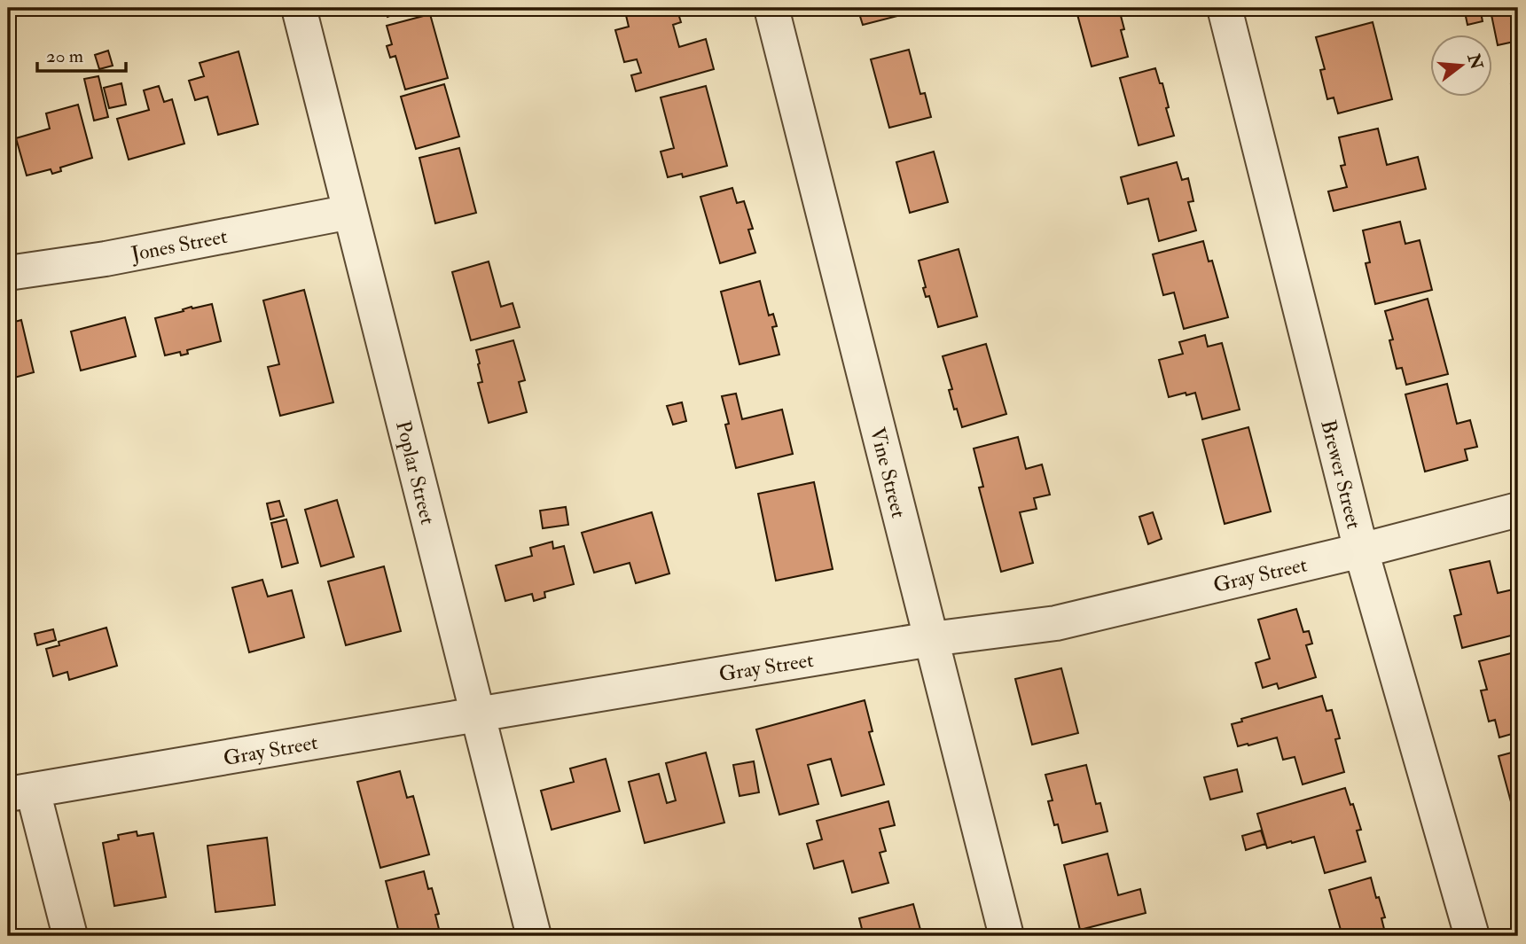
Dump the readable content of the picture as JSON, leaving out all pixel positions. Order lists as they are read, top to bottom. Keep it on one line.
{"streets":{"street":["Jones Street","Poplar Street","Vine Street","Brewer Street","Gray Street"]},"crossings":[["Jones Street","Poplar Street"],["Poplar Street","Gray Street"],["Vine Street","Gray Street"],["Brewer Street","Gray Street"]],"scale_bar":"20 m","north":"right"}
